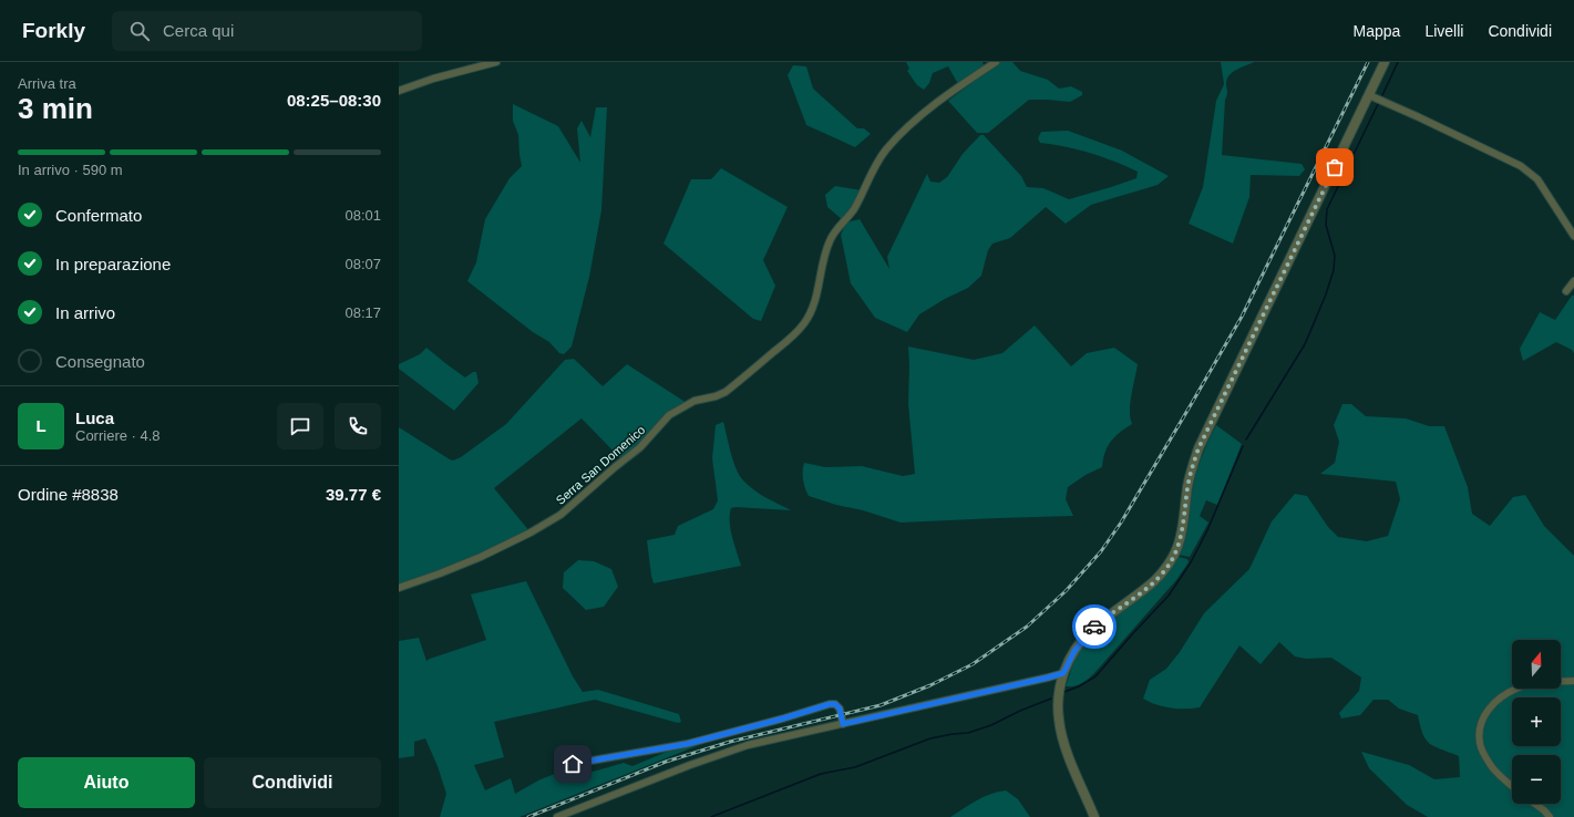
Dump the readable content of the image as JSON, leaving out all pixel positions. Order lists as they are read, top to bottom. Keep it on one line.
{"streets":{"street":["Serra San Domenico"]},"north":"top","page":{"header":"Forkly","search":"Cerca qui","nav":["Mappa","Livelli","Condividi"],"heading":["3 min","Arriva tra","08:25–08:30"],"panel":["Luca","Corriere · 4.8","Ordine #8838","39.77 €"],"bar":"In arrivo · 590 m","list":[["Confermato","08:01"],["In preparazione","08:07"],["In arrivo","08:17"],"Consegnato"],"round":"L","map_buttons":["+","−"],"buttons":["Aiuto","Condividi"]}}
